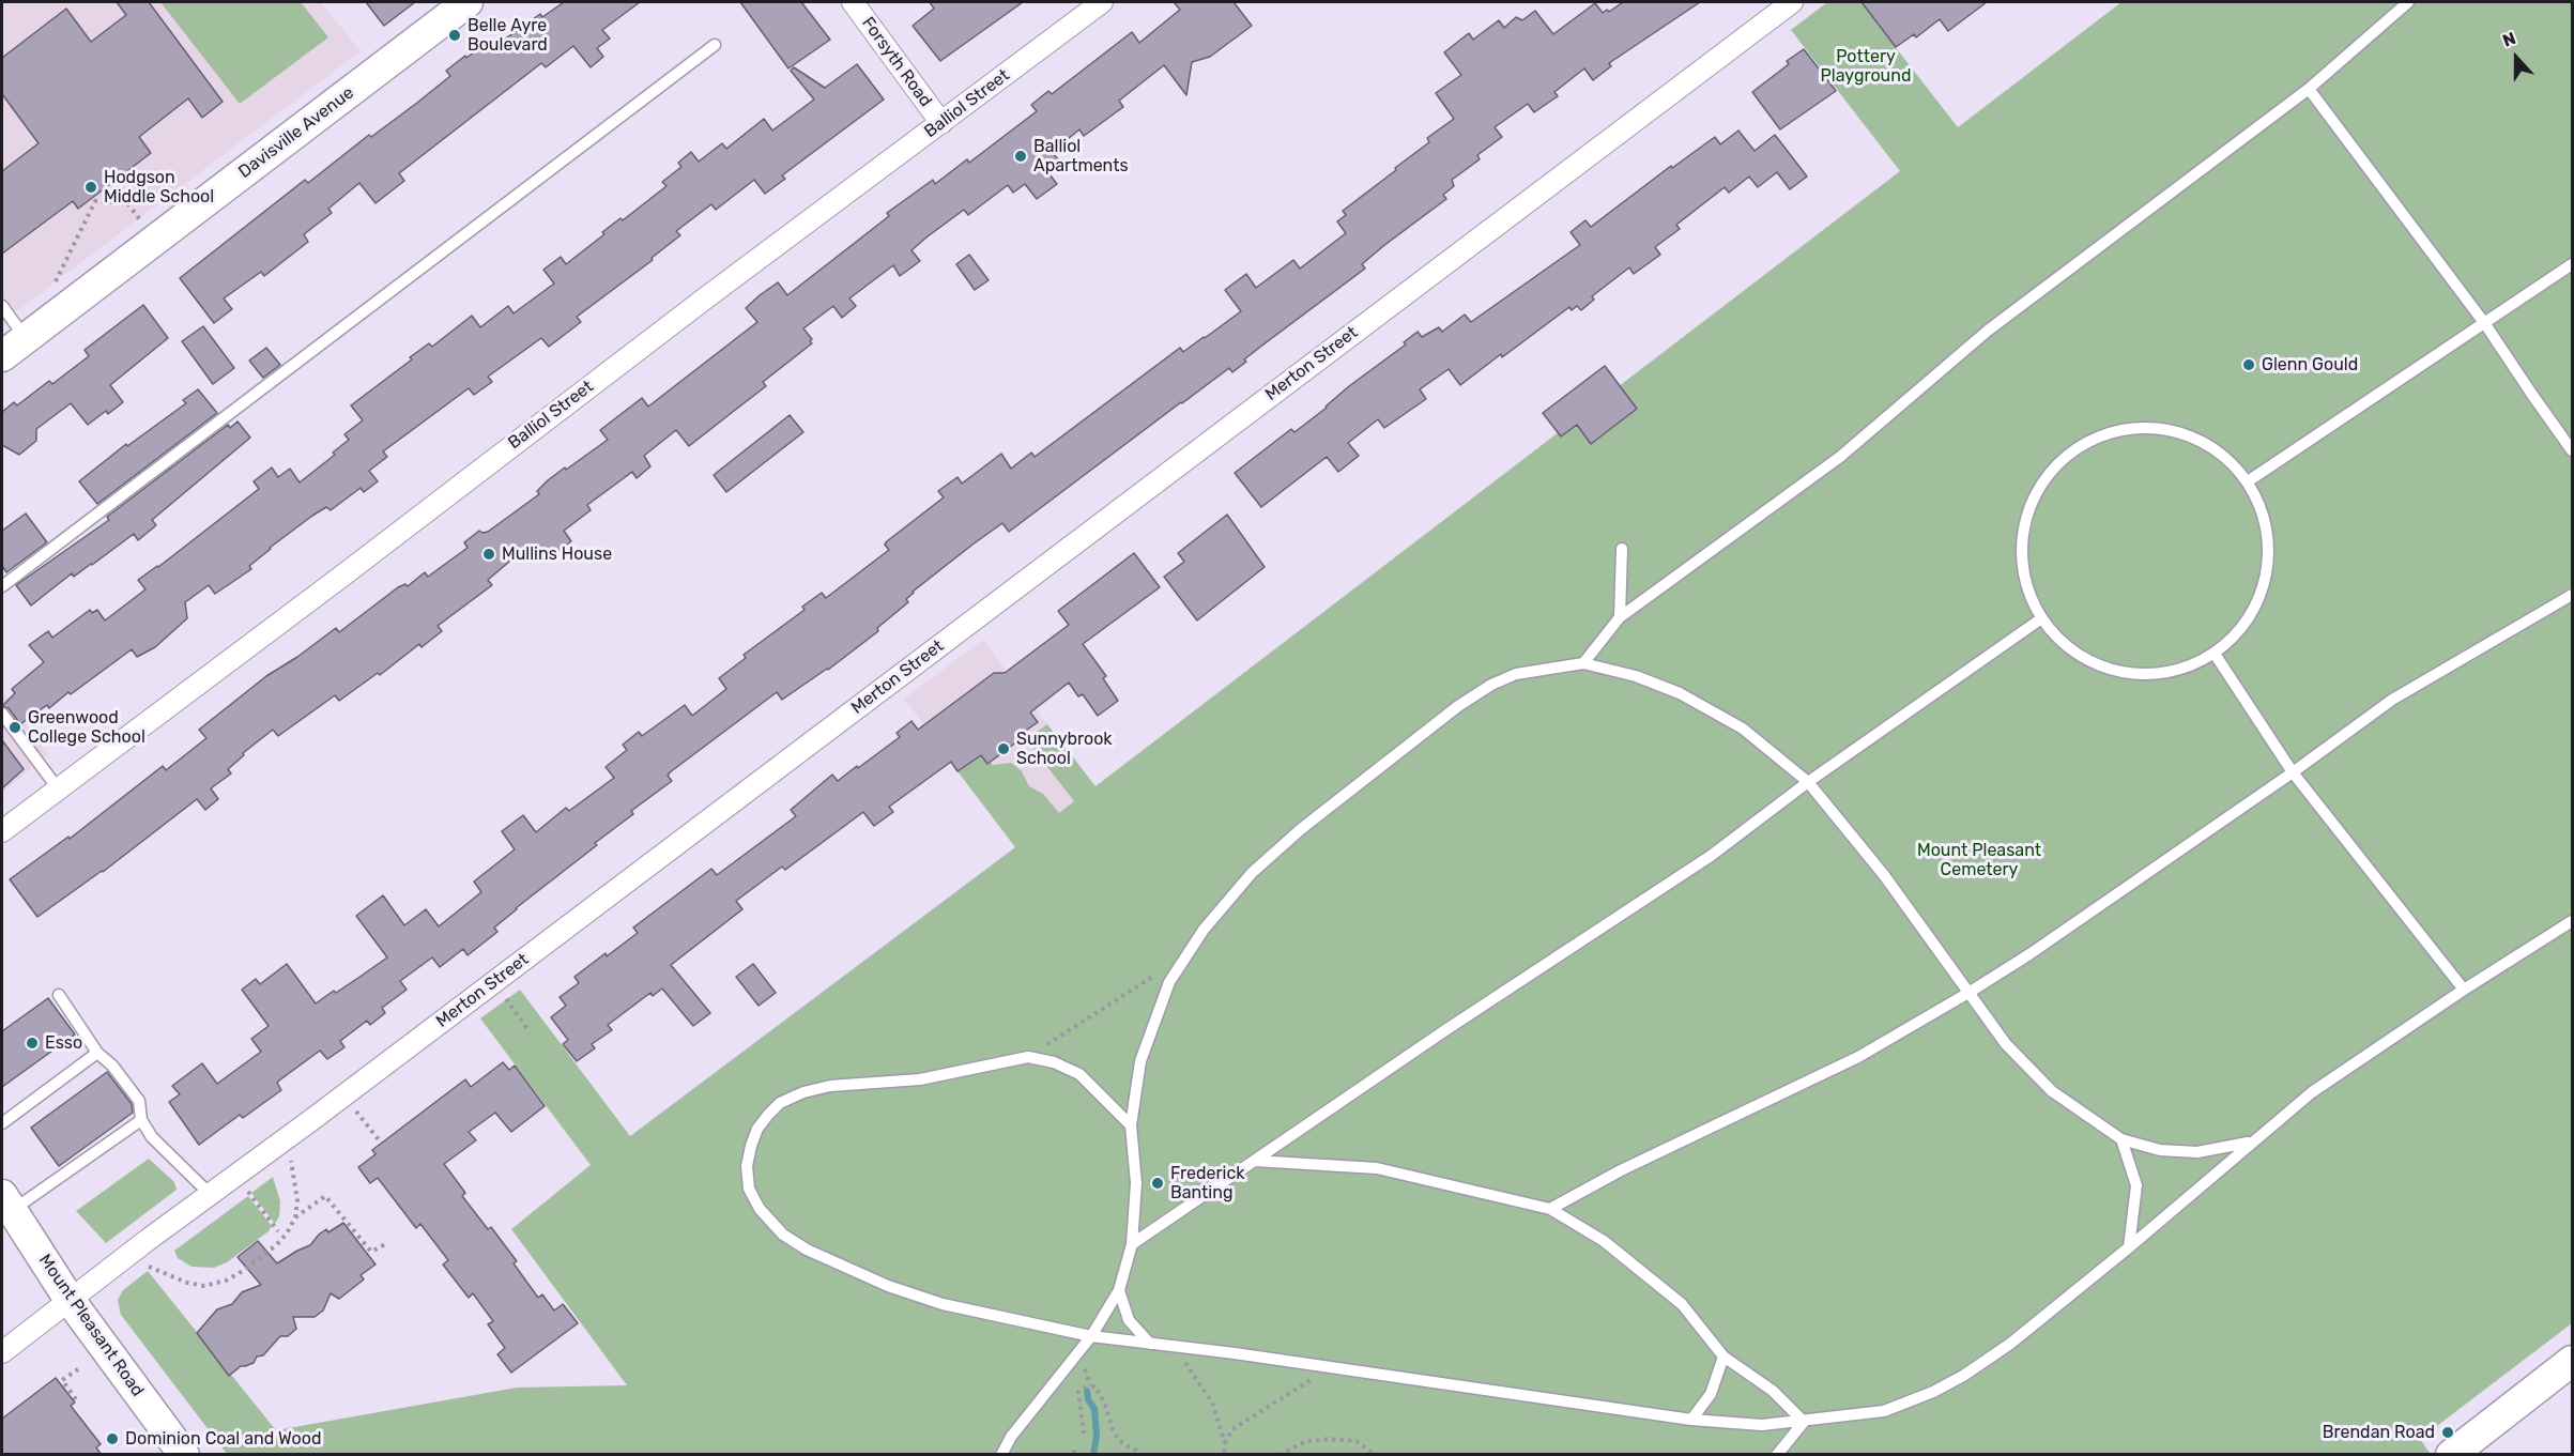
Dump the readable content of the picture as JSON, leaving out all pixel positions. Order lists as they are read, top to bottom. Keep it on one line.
{"streets":{"street":["Forsyth Road","Balliol Street","Davisville Avenue","Merton Street","Mount Pleasant Road"]},"crossings":[["Forsyth Road","Balliol Street"],["Merton Street","Mount Pleasant Road"]],"parks":["Pottery Playground","Mount Pleasant Cemetery"],"places":["Belle Ayre Boulevard","Balliol Apartments","Hodgson Middle School","Glenn Gould","Mullins House","Greenwood College School","Sunnybrook School","Esso","Frederick Banting","Brendan Road","Dominion Coal and Wood"],"north":"top"}
